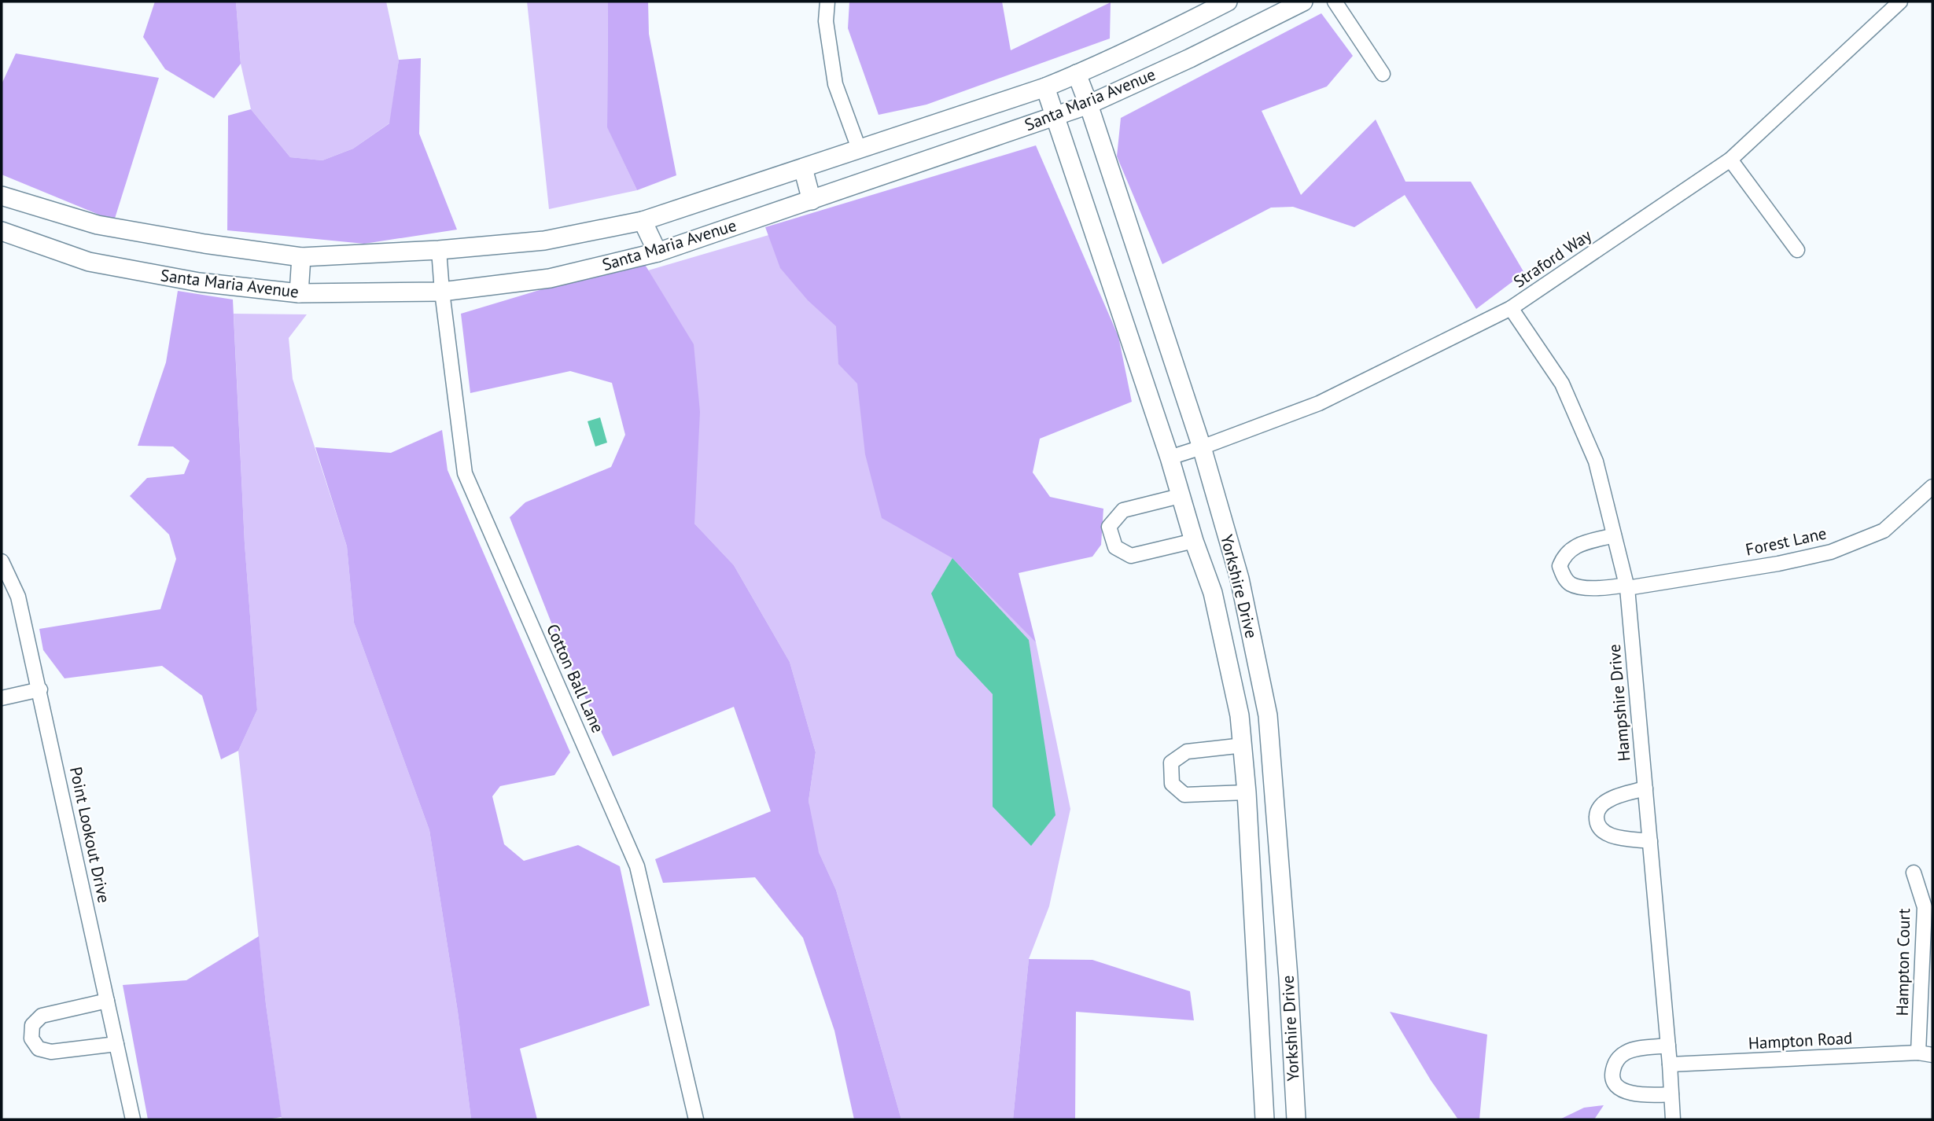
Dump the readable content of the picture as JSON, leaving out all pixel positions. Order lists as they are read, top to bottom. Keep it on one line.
{"streets":{"street":["Santa Maria Avenue","Straford Way","Forest Lane","Yorkshire Drive","Cotton Ball Lane","Hampshire Drive","Point Lookout Drive","Hampton Court","Hampton Road"]},"crossings":[["Santa Maria Avenue","Yorkshire Drive"],["Santa Maria Avenue","Cotton Ball Lane"],["Straford Way","Yorkshire Drive"],["Straford Way","Hampshire Drive"],["Forest Lane","Hampshire Drive"],["Hampshire Drive","Hampton Road"],["Hampton Court","Hampton Road"]]}
